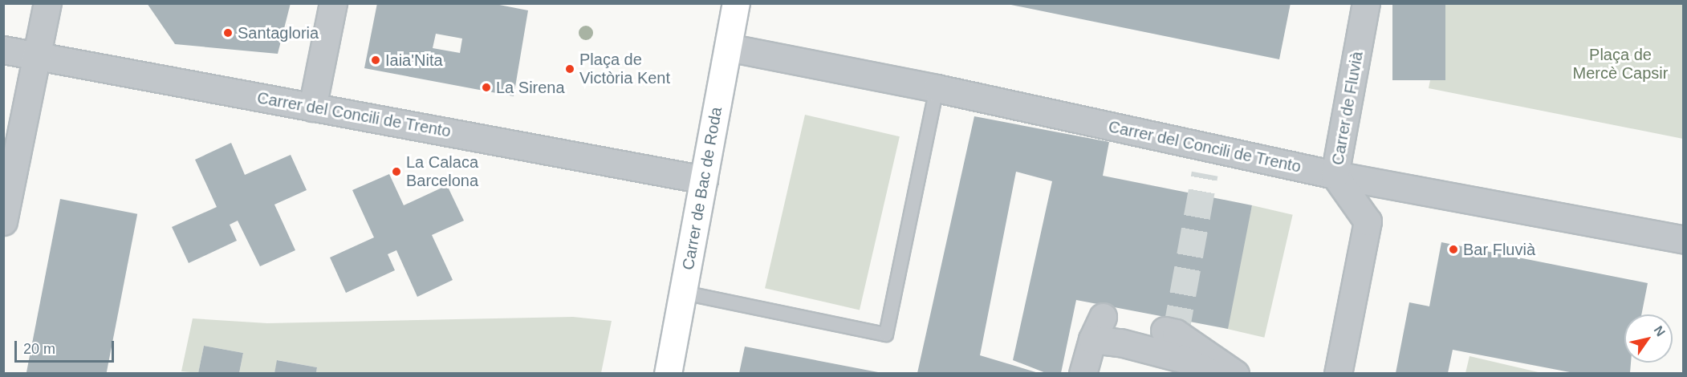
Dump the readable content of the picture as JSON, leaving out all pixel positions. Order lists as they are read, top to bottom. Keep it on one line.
{"streets":{"main road":["Carrer de Bac de Roda"],"street":["Carrer de Fluvià","Carrer del Concili de Trento"]},"crossings":[["Carrer de Fluvià","Carrer del Concili de Trento"],["Carrer del Concili de Trento","Carrer de Bac de Roda"]],"parks":["Plaça de Mercè Capsir"],"places":["Santagloria","Iaia'Nita","Plaça de Victòria Kent","La Sirena","La Calaca Barcelona","Bar Fluvià"],"scale_bar":"20 m","north":"top right"}
